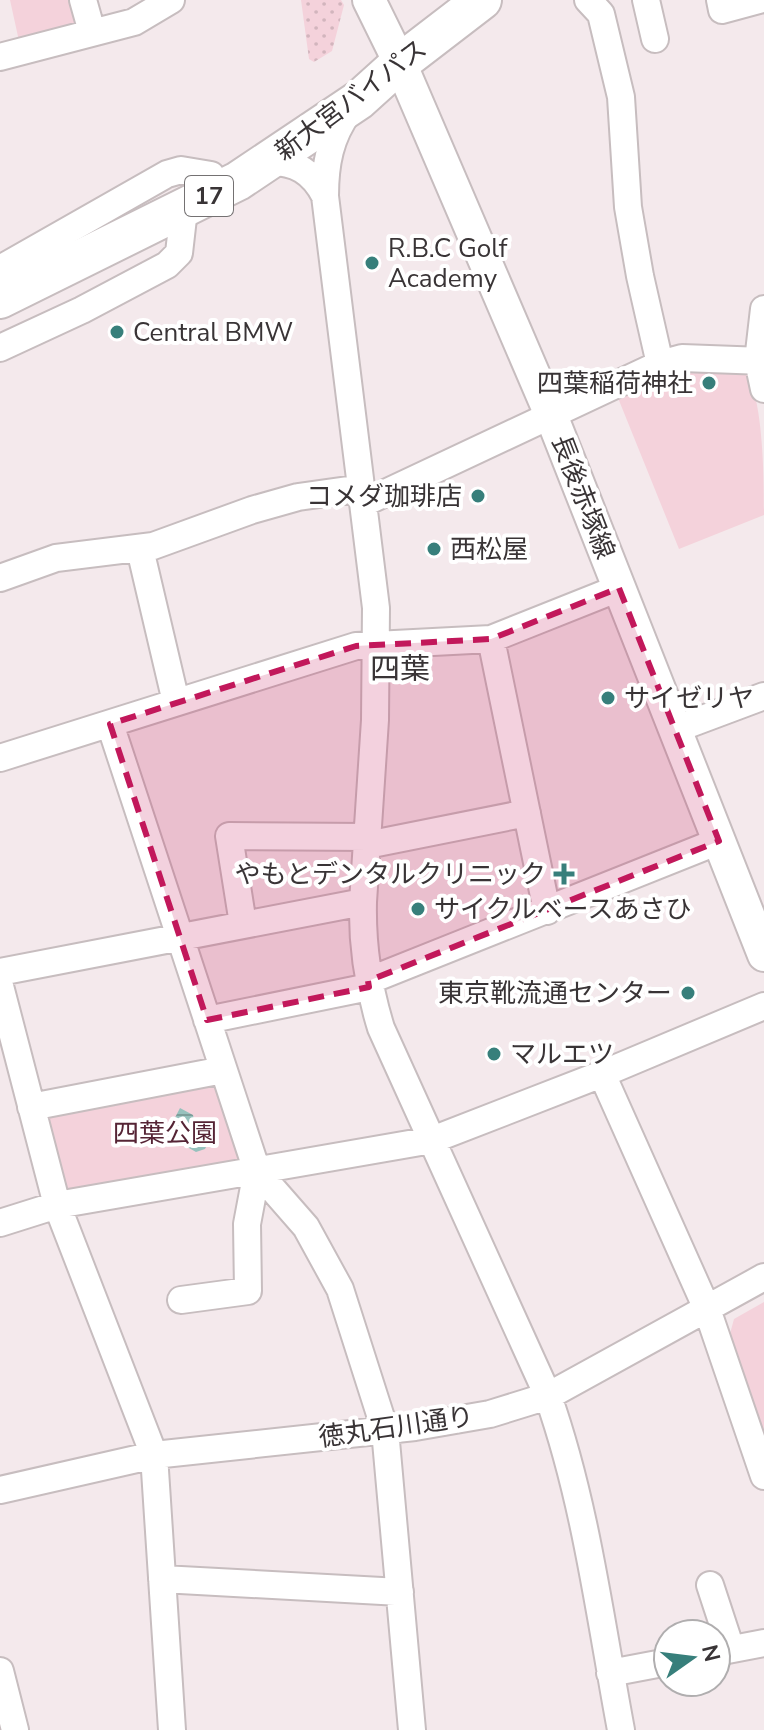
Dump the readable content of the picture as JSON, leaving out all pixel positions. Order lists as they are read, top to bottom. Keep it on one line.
{"streets":{"highway":["新大宮バイパス","17"],"main road":["長後赤塚線"],"street":["徳丸石川通り"]},"crossings":[["新大宮バイパス","17"],["新大宮バイパス","長後赤塚線"]],"districts":["四葉"],"parks":["四葉公園"],"places":{"other":["R.B.C Golf Academy","Central BMW","四葉稲荷神社","コメダ珈琲店","西松屋","サイゼリヤ","サイクルベースあさひ","東京靴流通センター","マルエツ"],"health":["やもとデンタルクリニック"]},"north":"right"}
